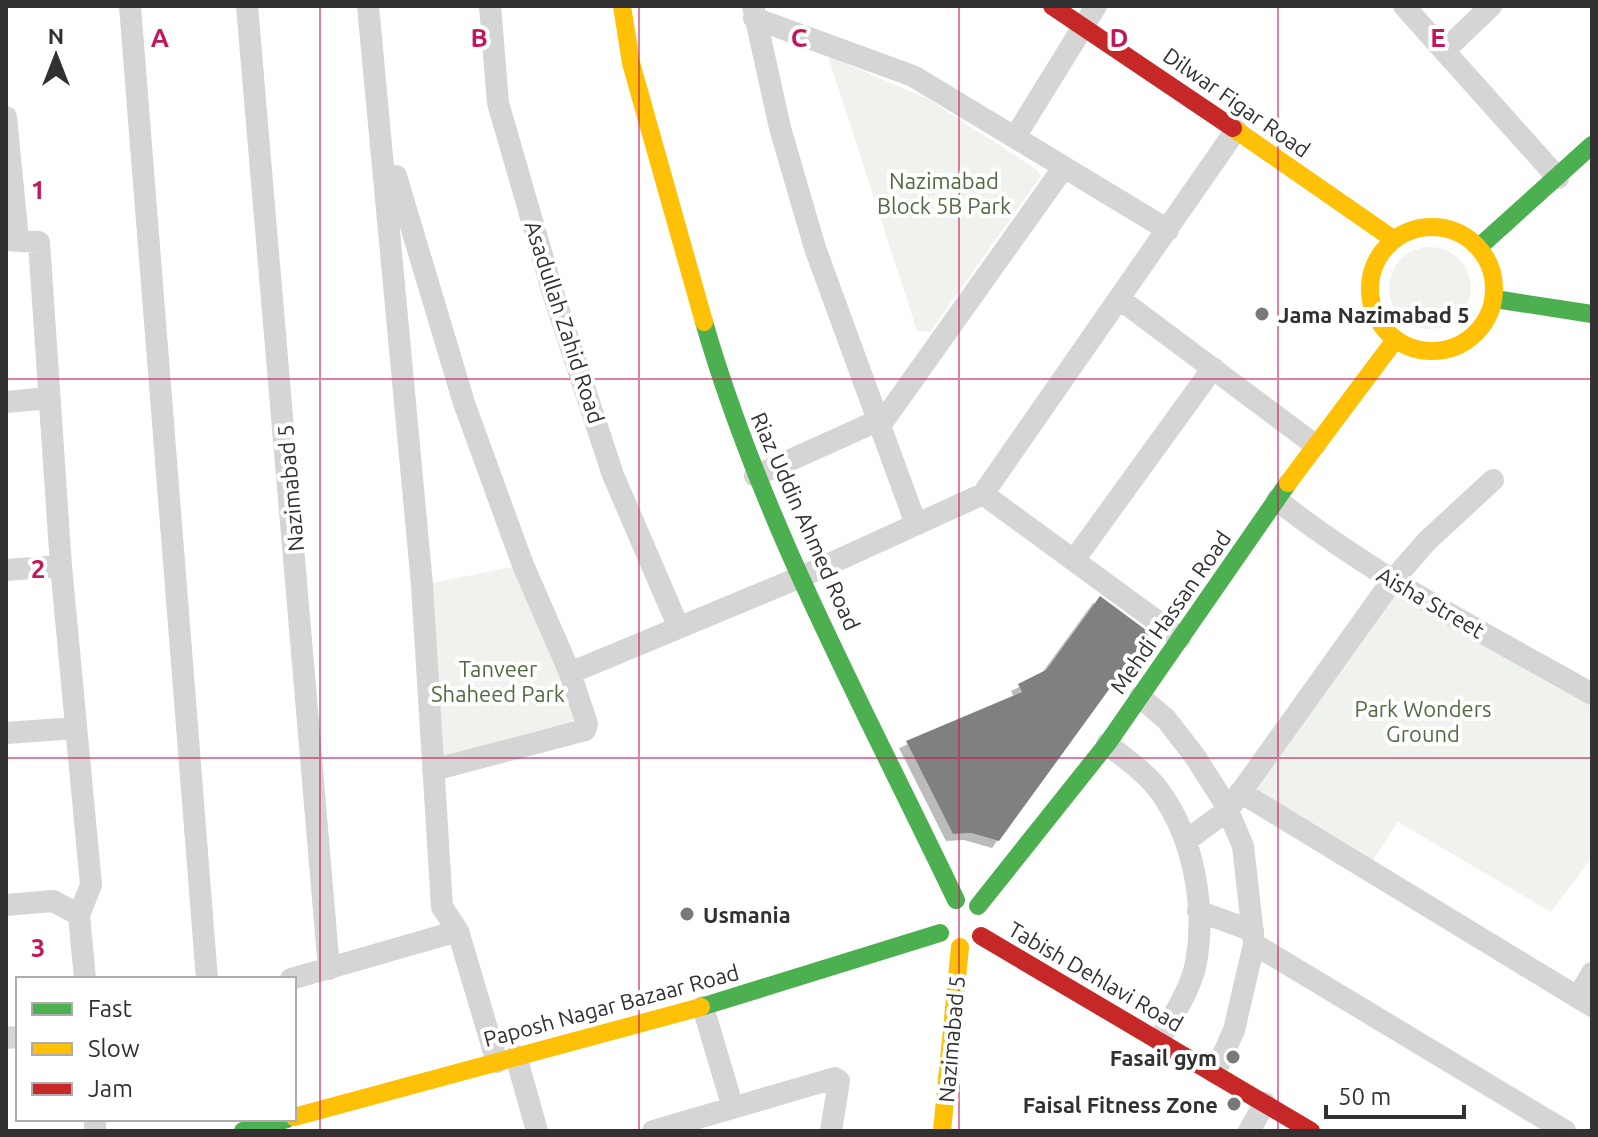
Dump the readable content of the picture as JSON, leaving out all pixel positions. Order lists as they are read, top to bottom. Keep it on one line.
{"streets":{"street":["Dilwar Figar Road","Asadullah Zahid Road","Nazimabad 5","Riaz Uddin Ahmed Road","Aisha Street","Mehdi Hassan Road","Tabish Dehlavi Road","Paposh Nagar Bazaar Road"]},"crossings":[["Dilwar Figar Road","Mehdi Hassan Road"],["Nazimabad 5","Riaz Uddin Ahmed Road"],["Nazimabad 5","Mehdi Hassan Road"],["Nazimabad 5","Tabish Dehlavi Road"],["Nazimabad 5","Paposh Nagar Bazaar Road"],["Riaz Uddin Ahmed Road","Mehdi Hassan Road"],["Riaz Uddin Ahmed Road","Tabish Dehlavi Road"],["Riaz Uddin Ahmed Road","Paposh Nagar Bazaar Road"],["Aisha Street","Mehdi Hassan Road"],["Mehdi Hassan Road","Tabish Dehlavi Road"],["Mehdi Hassan Road","Paposh Nagar Bazaar Road"],["Tabish Dehlavi Road","Paposh Nagar Bazaar Road"]],"parks":["Nazimabad Block 5B Park","Tanveer Shaheed Park","Park Wonders Ground"],"places":["Jama Nazimabad 5","Usmania","Fasail gym","Faisal Fitness Zone"],"legend":["Fast","Slow","Jam"],"scale_bar":"50 m","north":"top","grid":{"columns":["A","B","C","D","E"],"rows":["1","2","3"]}}
